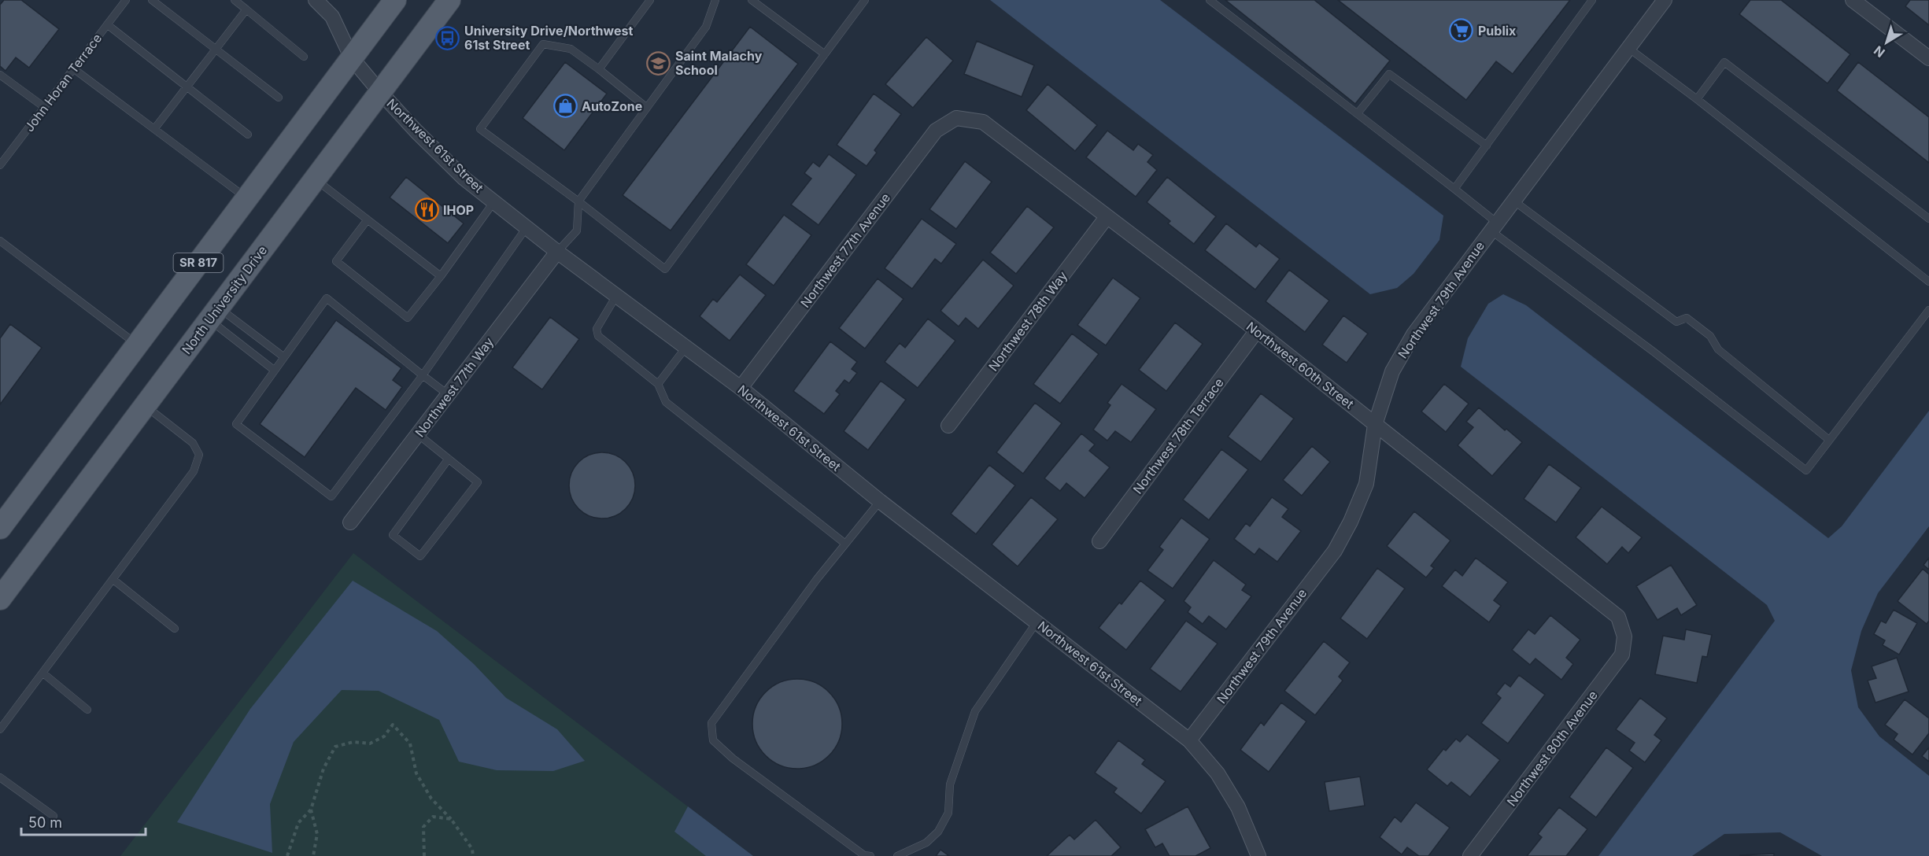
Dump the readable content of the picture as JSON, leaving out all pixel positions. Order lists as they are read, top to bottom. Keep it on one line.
{"streets":{"main road":["SR 817","North University Drive"],"street":["Northwest 61st Street","Northwest 77th Avenue","Northwest 79th Avenue","Northwest 78th Way","Northwest 60th Street","Northwest 77th Way","Northwest 78th Terrace","Northwest 80th Avenue"],"lane":["John Horan Terrace"]},"crossings":[["Northwest 61st Street","Northwest 77th Avenue"],["Northwest 61st Street","SR 817"],["Northwest 61st Street","North University Drive"],["Northwest 61st Street","Northwest 79th Avenue"],["Northwest 61st Street","Northwest 77th Way"],["Northwest 77th Avenue","Northwest 60th Street"],["Northwest 79th Avenue","Northwest 60th Street"],["Northwest 78th Way","Northwest 60th Street"],["Northwest 60th Street","Northwest 78th Terrace"],["Northwest 60th Street","Northwest 80th Avenue"]],"places":{"supermarket":["Publix"],"bus stop":["University Drive/Northwest 61st Street"],"school or university":["Saint Malachy School"],"shop":["AutoZone"],"restaurant":["IHOP"]},"scale_bar":"50 m","north":"bottom left"}
